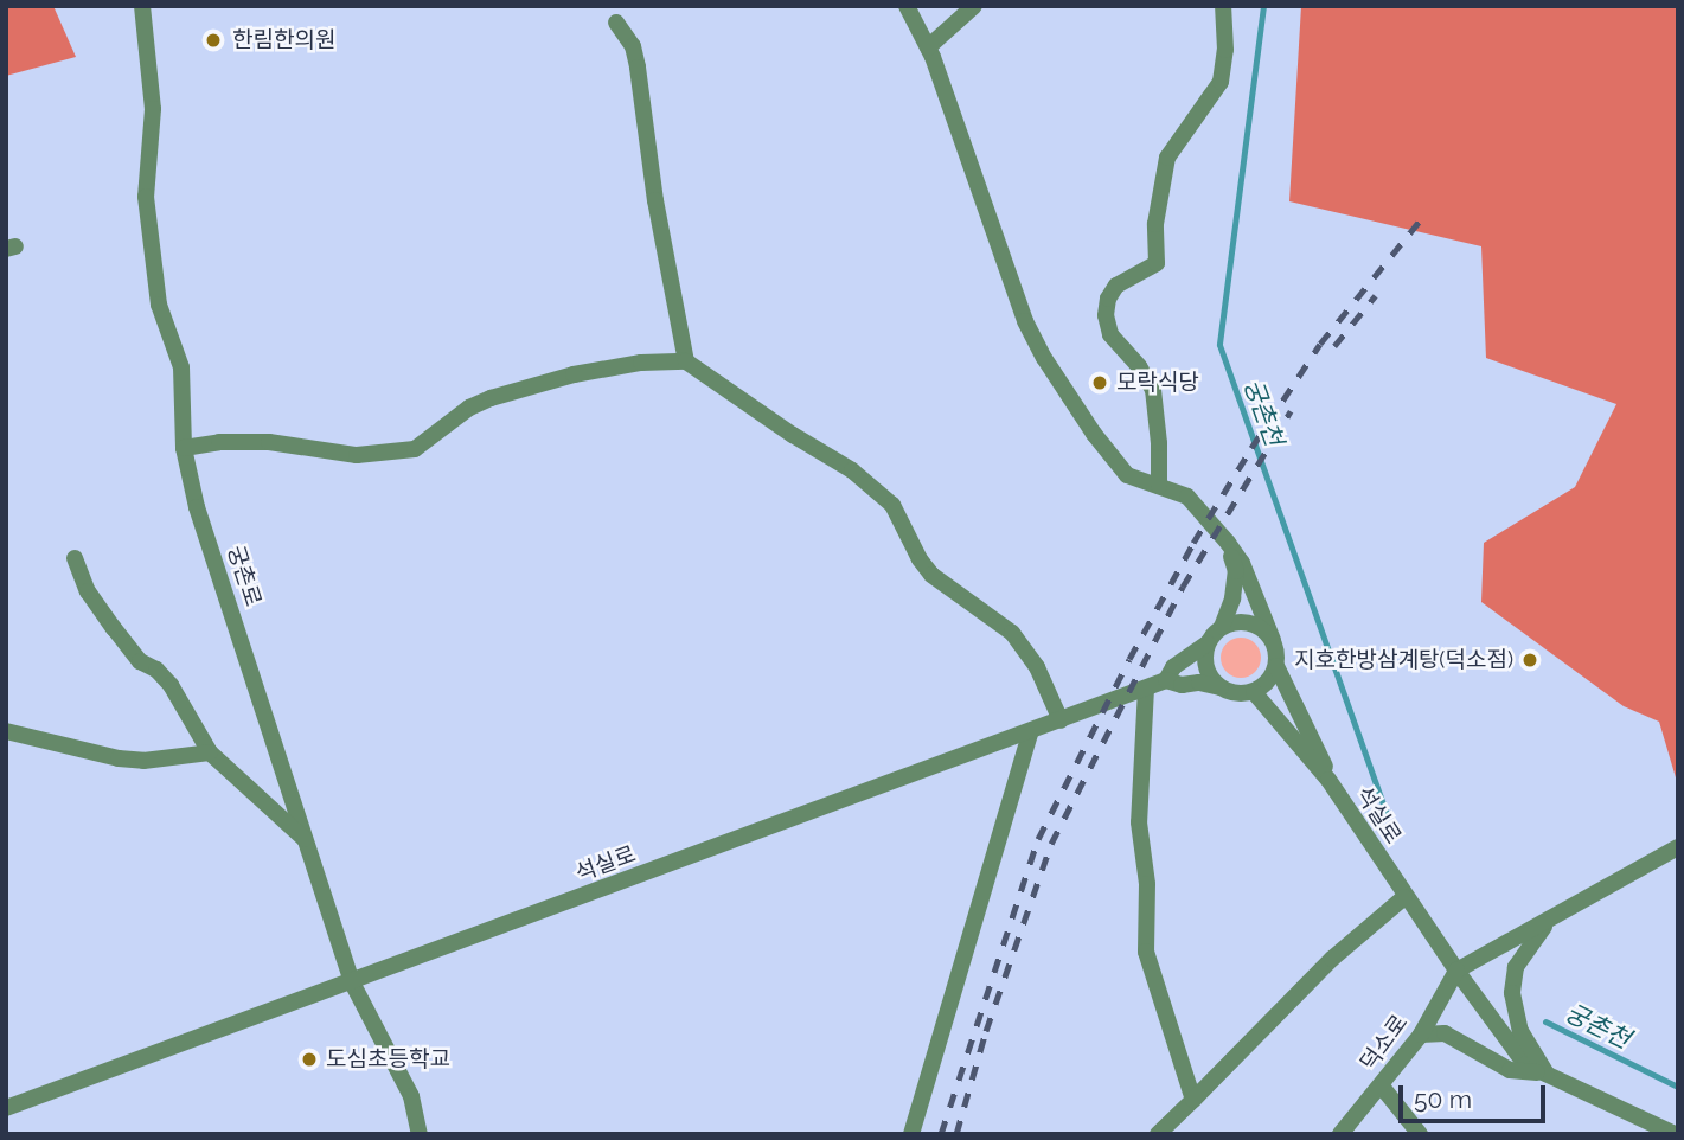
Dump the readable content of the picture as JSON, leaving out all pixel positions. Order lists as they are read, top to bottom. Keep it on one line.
{"streets":{"street":["궁촌로","석실로","덕소로"]},"crossings":[["궁촌로","석실로"],["석실로","덕소로"]],"water":["궁촌천"],"places":["한림한의원","모락식당","지호한방삼계탕(덕소점)","도심초등학교"],"scale_bar":"50 m"}
